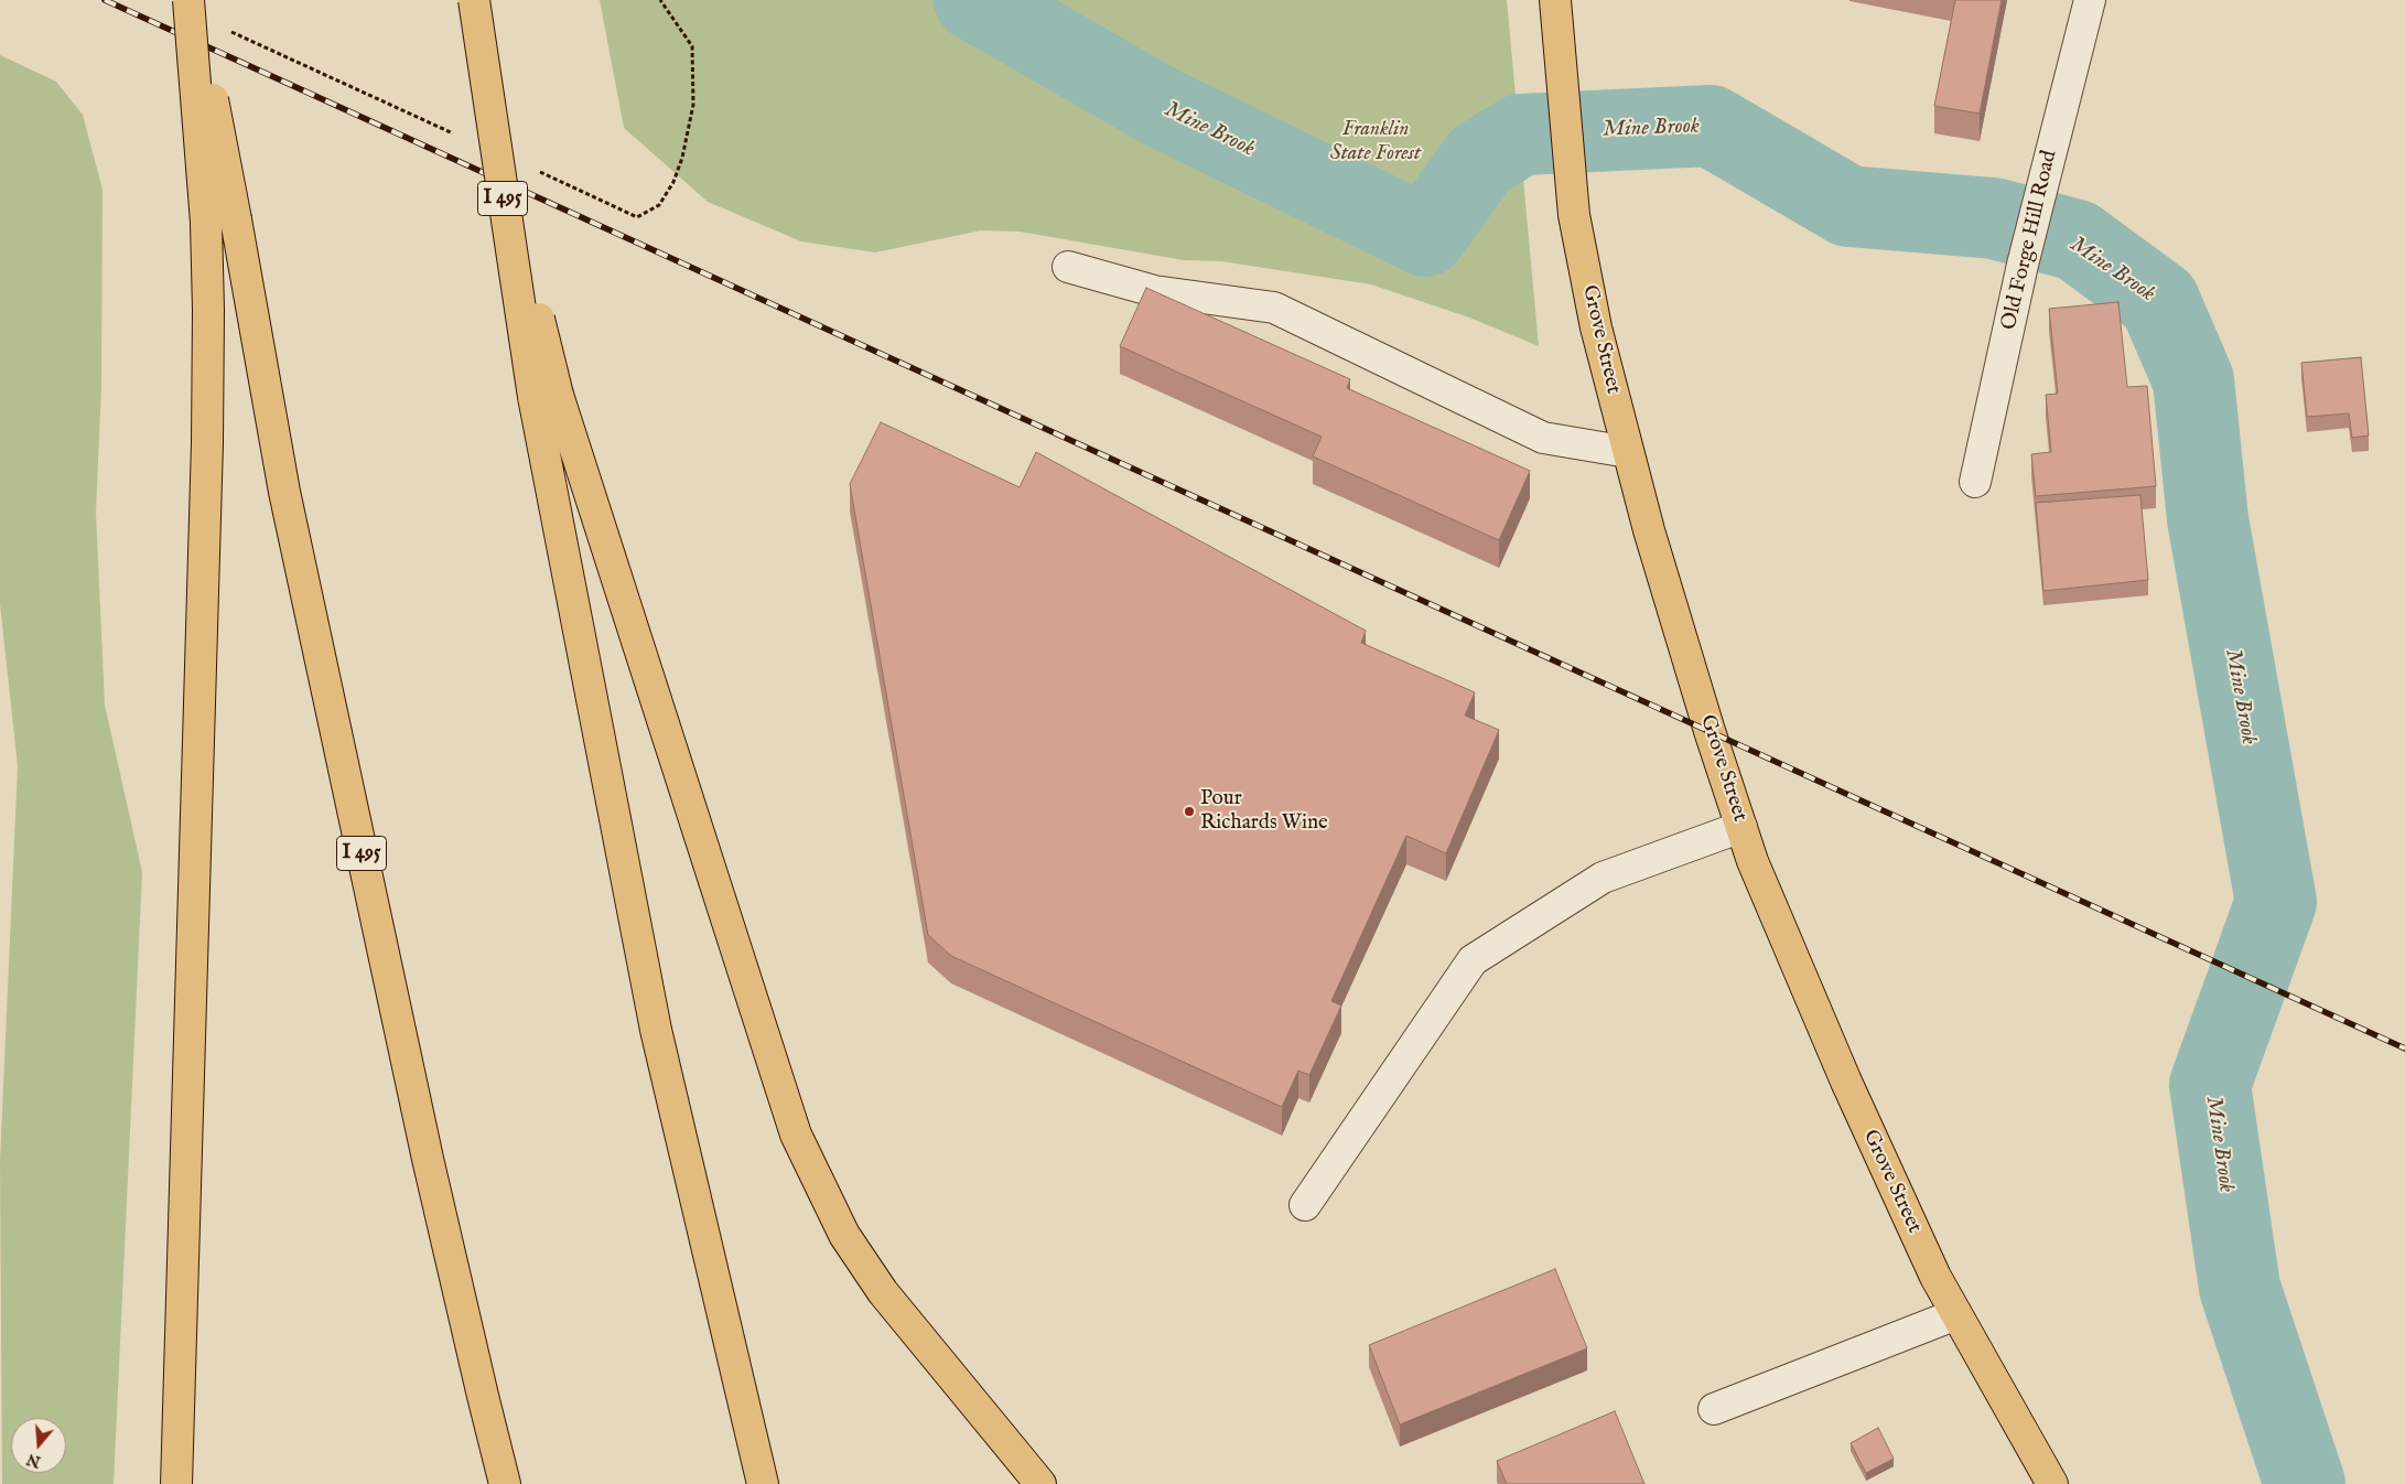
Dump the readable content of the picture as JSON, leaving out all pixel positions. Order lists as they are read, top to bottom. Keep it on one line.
{"streets":{"main road":["I 495","Grove Street"],"street":["Old Forge Hill Road"]},"water":["Mine Brook"],"parks":["Franklin State Forest"],"places":["Pour Richards Wine"],"north":"bottom"}
